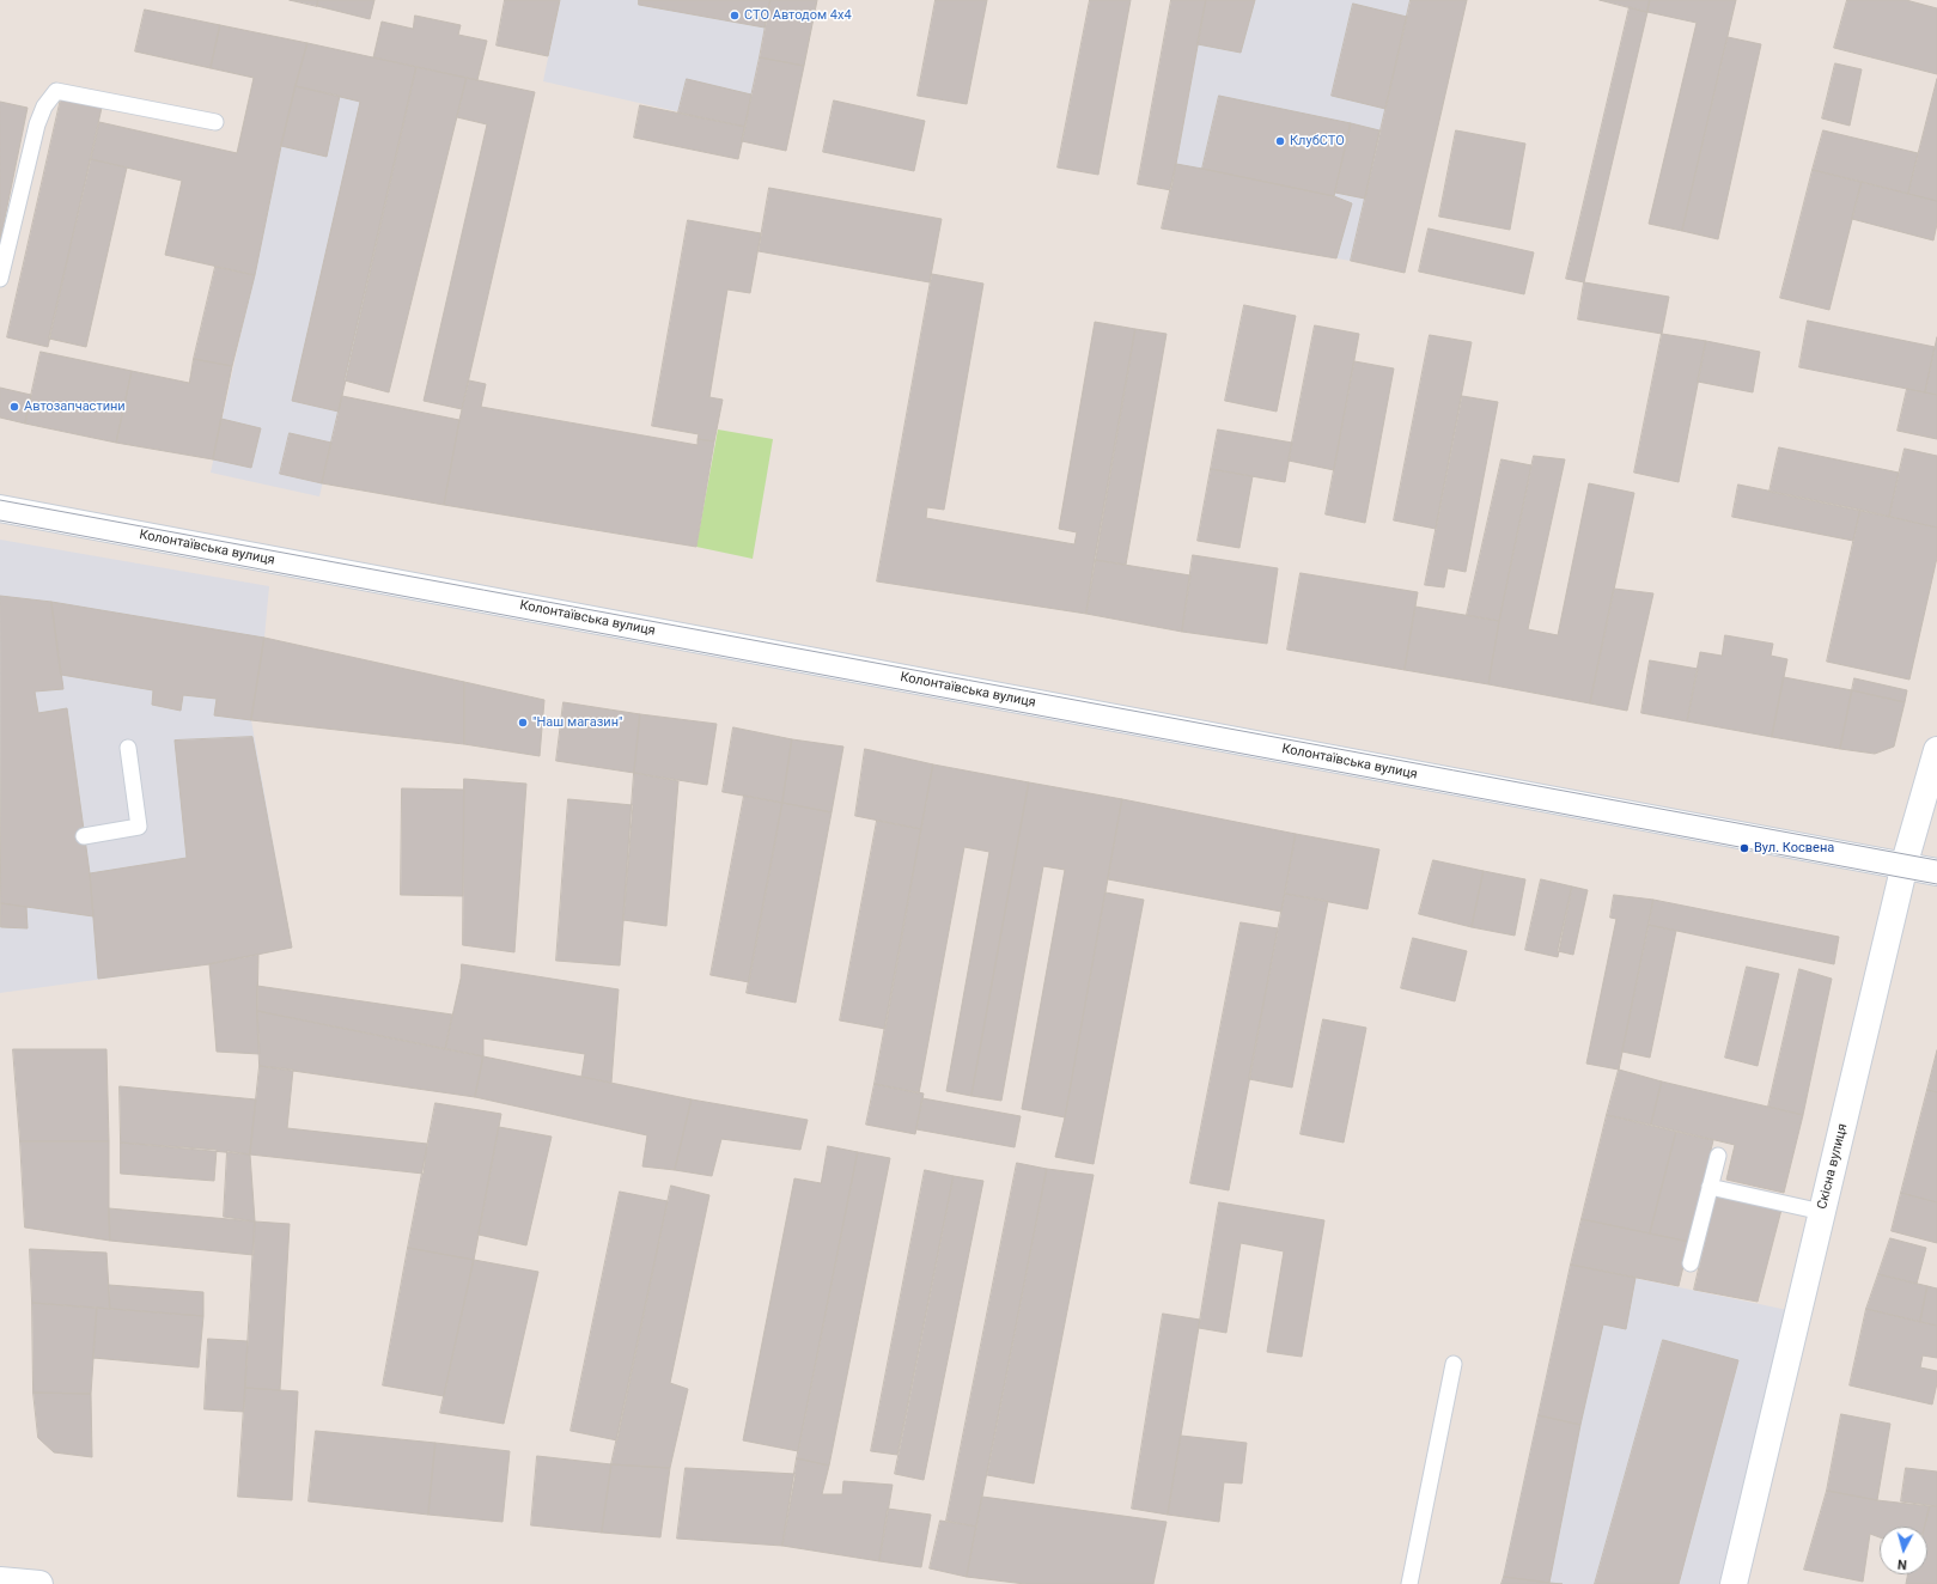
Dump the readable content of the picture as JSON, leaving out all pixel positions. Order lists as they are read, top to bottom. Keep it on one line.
{"streets":{"main road":["Колонтаївська вулиця","Cкісна вулиця"]},"crossings":[["Колонтаївська вулиця","Cкісна вулиця"]],"places":["СТО Автодом 4х4","КлубСТО","Автозапчастини","\"Наш магазин\"","Вул. Косвена"],"north":"bottom"}
